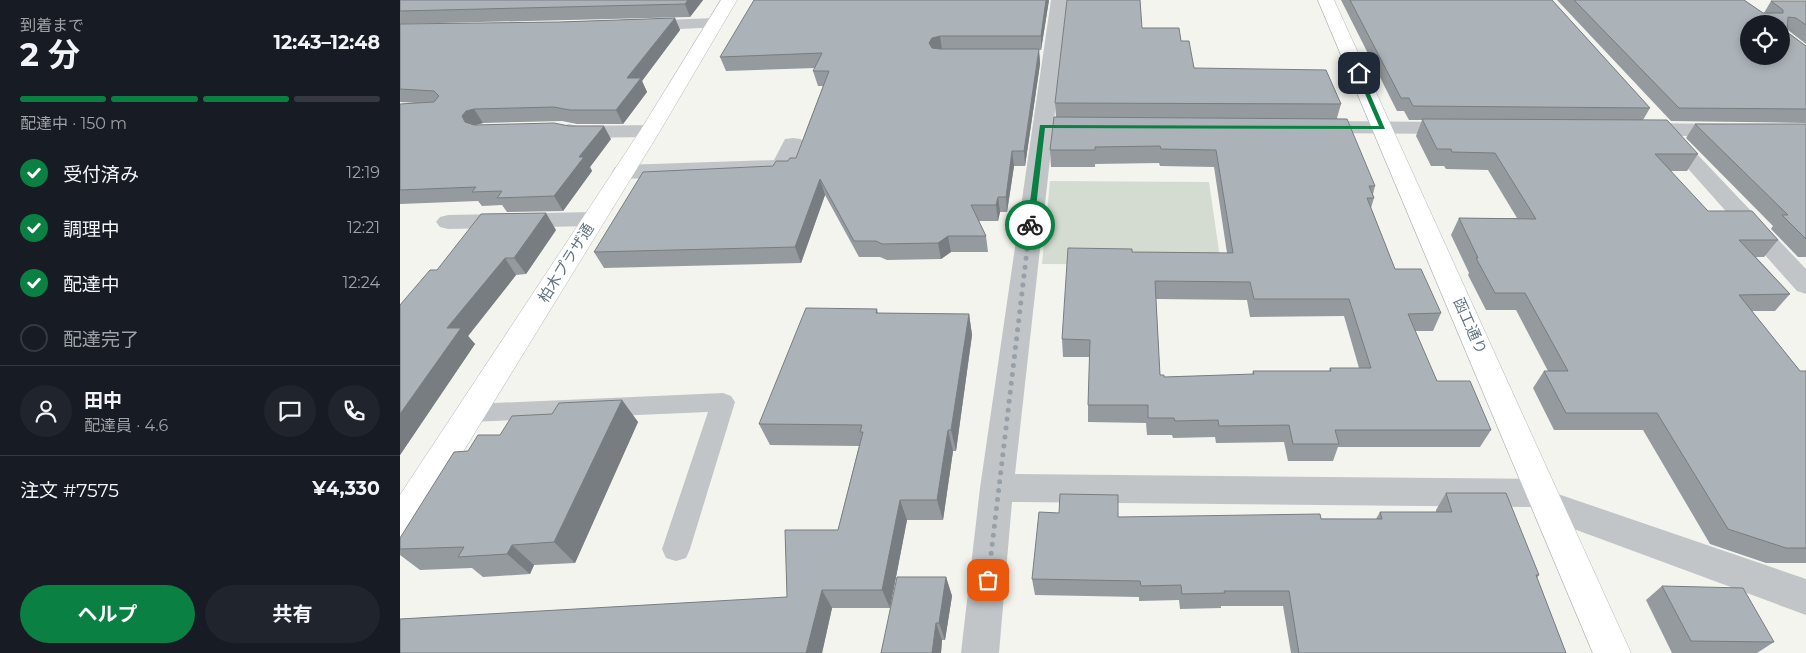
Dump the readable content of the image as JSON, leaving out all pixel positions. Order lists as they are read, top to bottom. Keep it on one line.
{"streets":{"street":["柏木プラザ通","函工通り"]},"page":{"heading":["2 分","到着まで","12:43–12:48"],"panel":["田中","配達員 · 4.6","注文 #7575","¥4,330"],"bar":"配達中 · 150 m","list":[["受付済み","12:19"],["調理中","12:21"],["配達中","12:24"],"配達完了"],"buttons":["ヘルプ","共有"]}}
